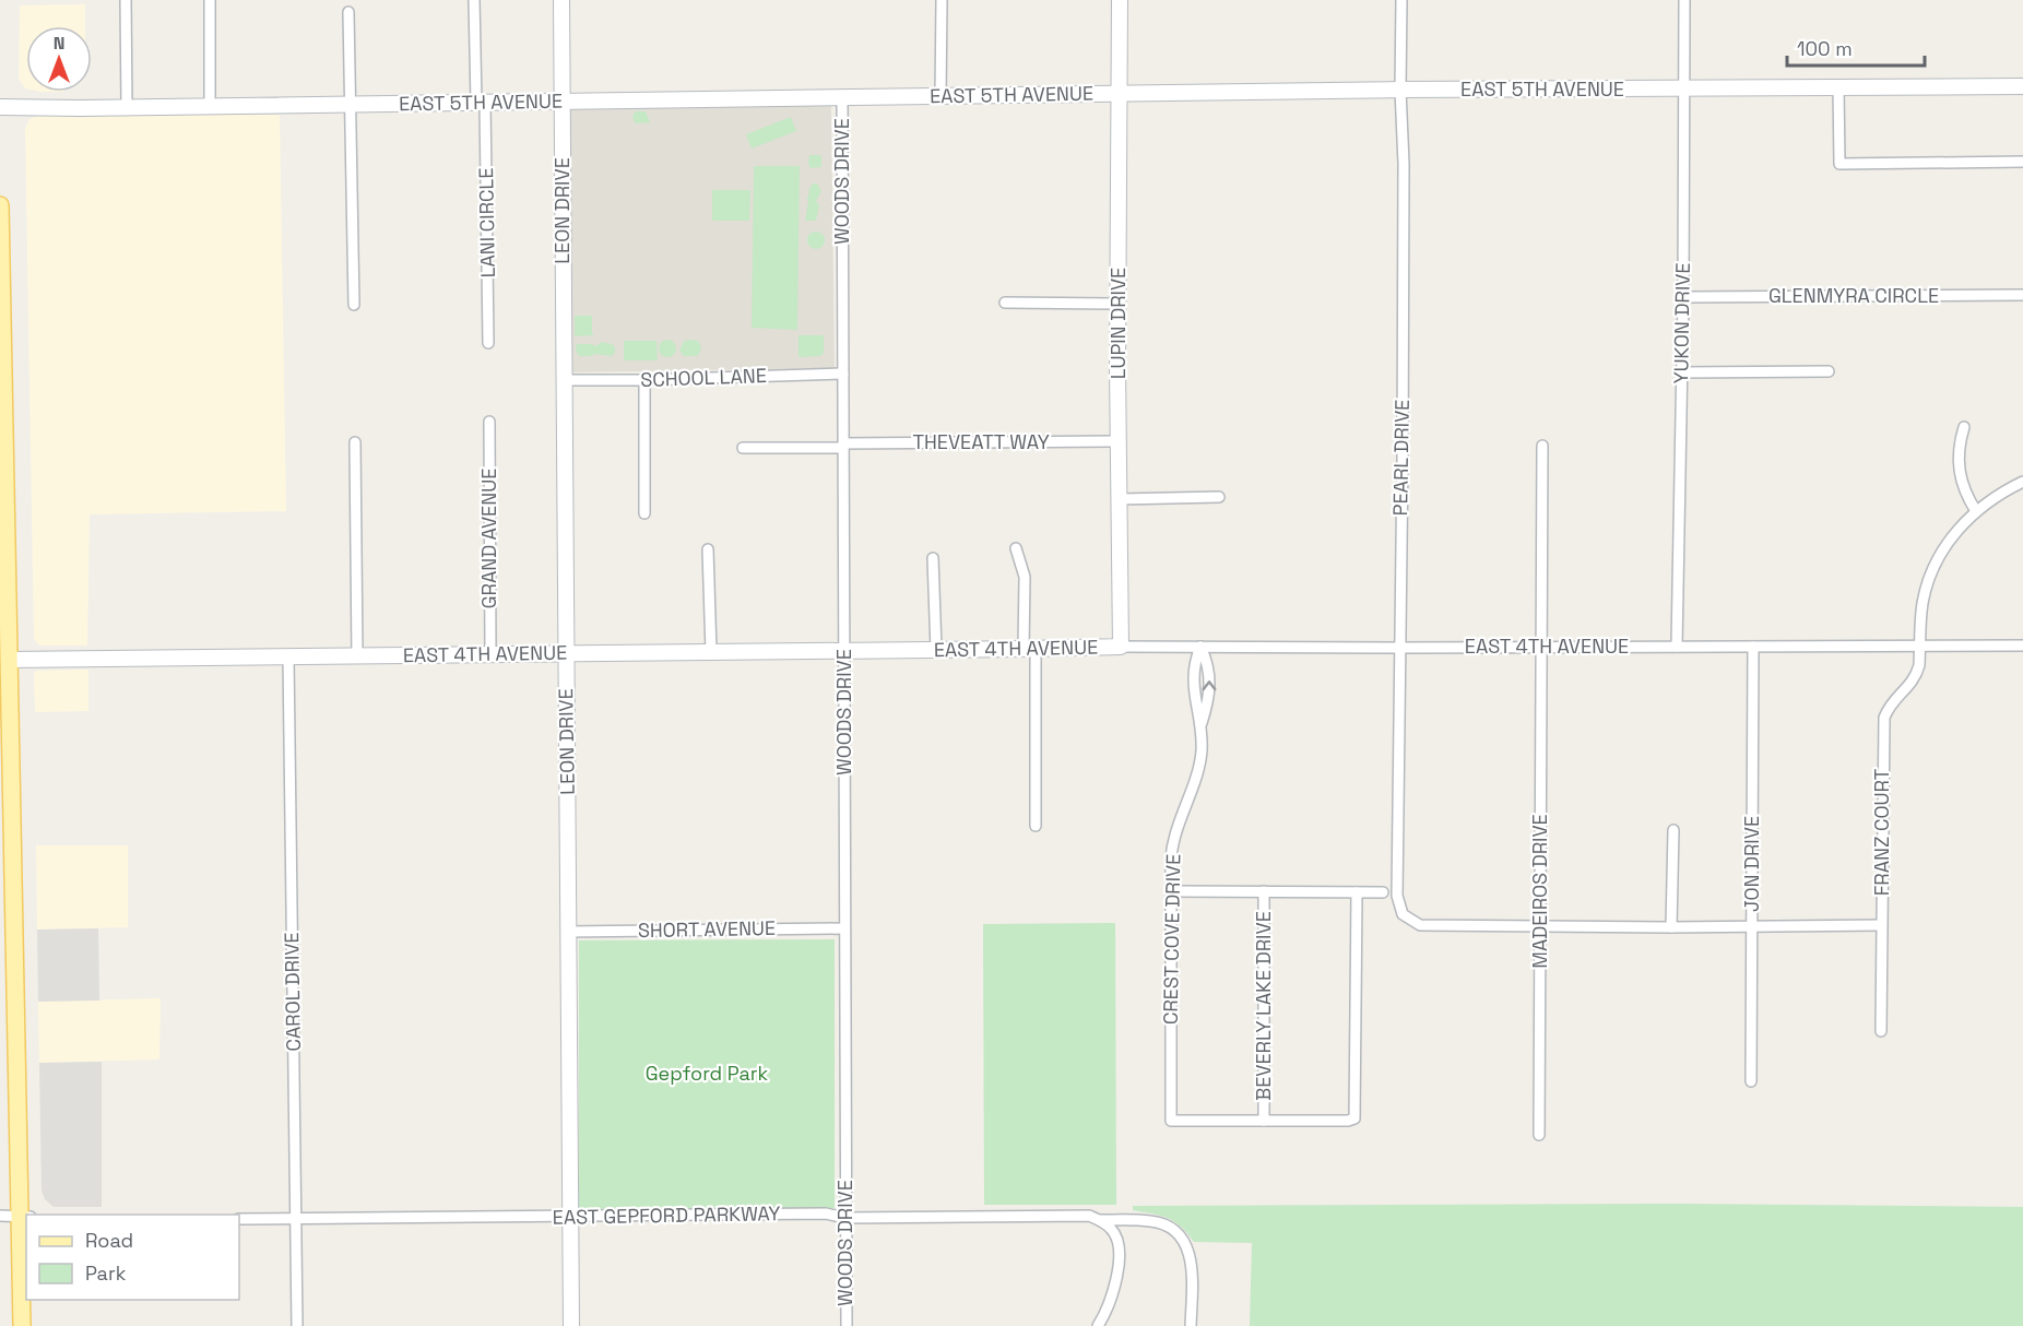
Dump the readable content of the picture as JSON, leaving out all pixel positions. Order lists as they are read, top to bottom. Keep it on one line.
{"streets":{"street":["EAST 5TH AVENUE","WOODS DRIVE","LEON DRIVE","LANI CIRCLE","GLENMYRA CIRCLE","LUPIN DRIVE","YUKON DRIVE","SCHOOL LANE","THEVEATT WAY","PEARL DRIVE","GRAND AVENUE","EAST 4TH AVENUE","FRANZ COURT","JON DRIVE","MADEIROS DRIVE","SHORT AVENUE","CREST COVE DRIVE","CAROL DRIVE","BEVERLY LAKE DRIVE","EAST GEPFORD PARKWAY"]},"crossings":[["EAST 5TH AVENUE","WOODS DRIVE"],["EAST 5TH AVENUE","LEON DRIVE"],["EAST 5TH AVENUE","LANI CIRCLE"],["EAST 5TH AVENUE","LUPIN DRIVE"],["EAST 5TH AVENUE","YUKON DRIVE"],["EAST 5TH AVENUE","PEARL DRIVE"],["WOODS DRIVE","SCHOOL LANE"],["WOODS DRIVE","THEVEATT WAY"],["WOODS DRIVE","EAST 4TH AVENUE"],["WOODS DRIVE","SHORT AVENUE"],["WOODS DRIVE","EAST GEPFORD PARKWAY"],["LEON DRIVE","SCHOOL LANE"],["LEON DRIVE","EAST 4TH AVENUE"],["LEON DRIVE","SHORT AVENUE"],["LEON DRIVE","EAST GEPFORD PARKWAY"],["GLENMYRA CIRCLE","YUKON DRIVE"],["LUPIN DRIVE","THEVEATT WAY"],["LUPIN DRIVE","EAST 4TH AVENUE"],["YUKON DRIVE","EAST 4TH AVENUE"],["PEARL DRIVE","EAST 4TH AVENUE"],["PEARL DRIVE","MADEIROS DRIVE"],["GRAND AVENUE","EAST 4TH AVENUE"],["EAST 4TH AVENUE","FRANZ COURT"],["EAST 4TH AVENUE","JON DRIVE"],["EAST 4TH AVENUE","MADEIROS DRIVE"],["EAST 4TH AVENUE","CREST COVE DRIVE"],["EAST 4TH AVENUE","CAROL DRIVE"],["CREST COVE DRIVE","BEVERLY LAKE DRIVE"],["CAROL DRIVE","EAST GEPFORD PARKWAY"]],"parks":["Gepford Park"],"legend":["Road","Park"],"scale_bar":"100 m","north":"top"}
